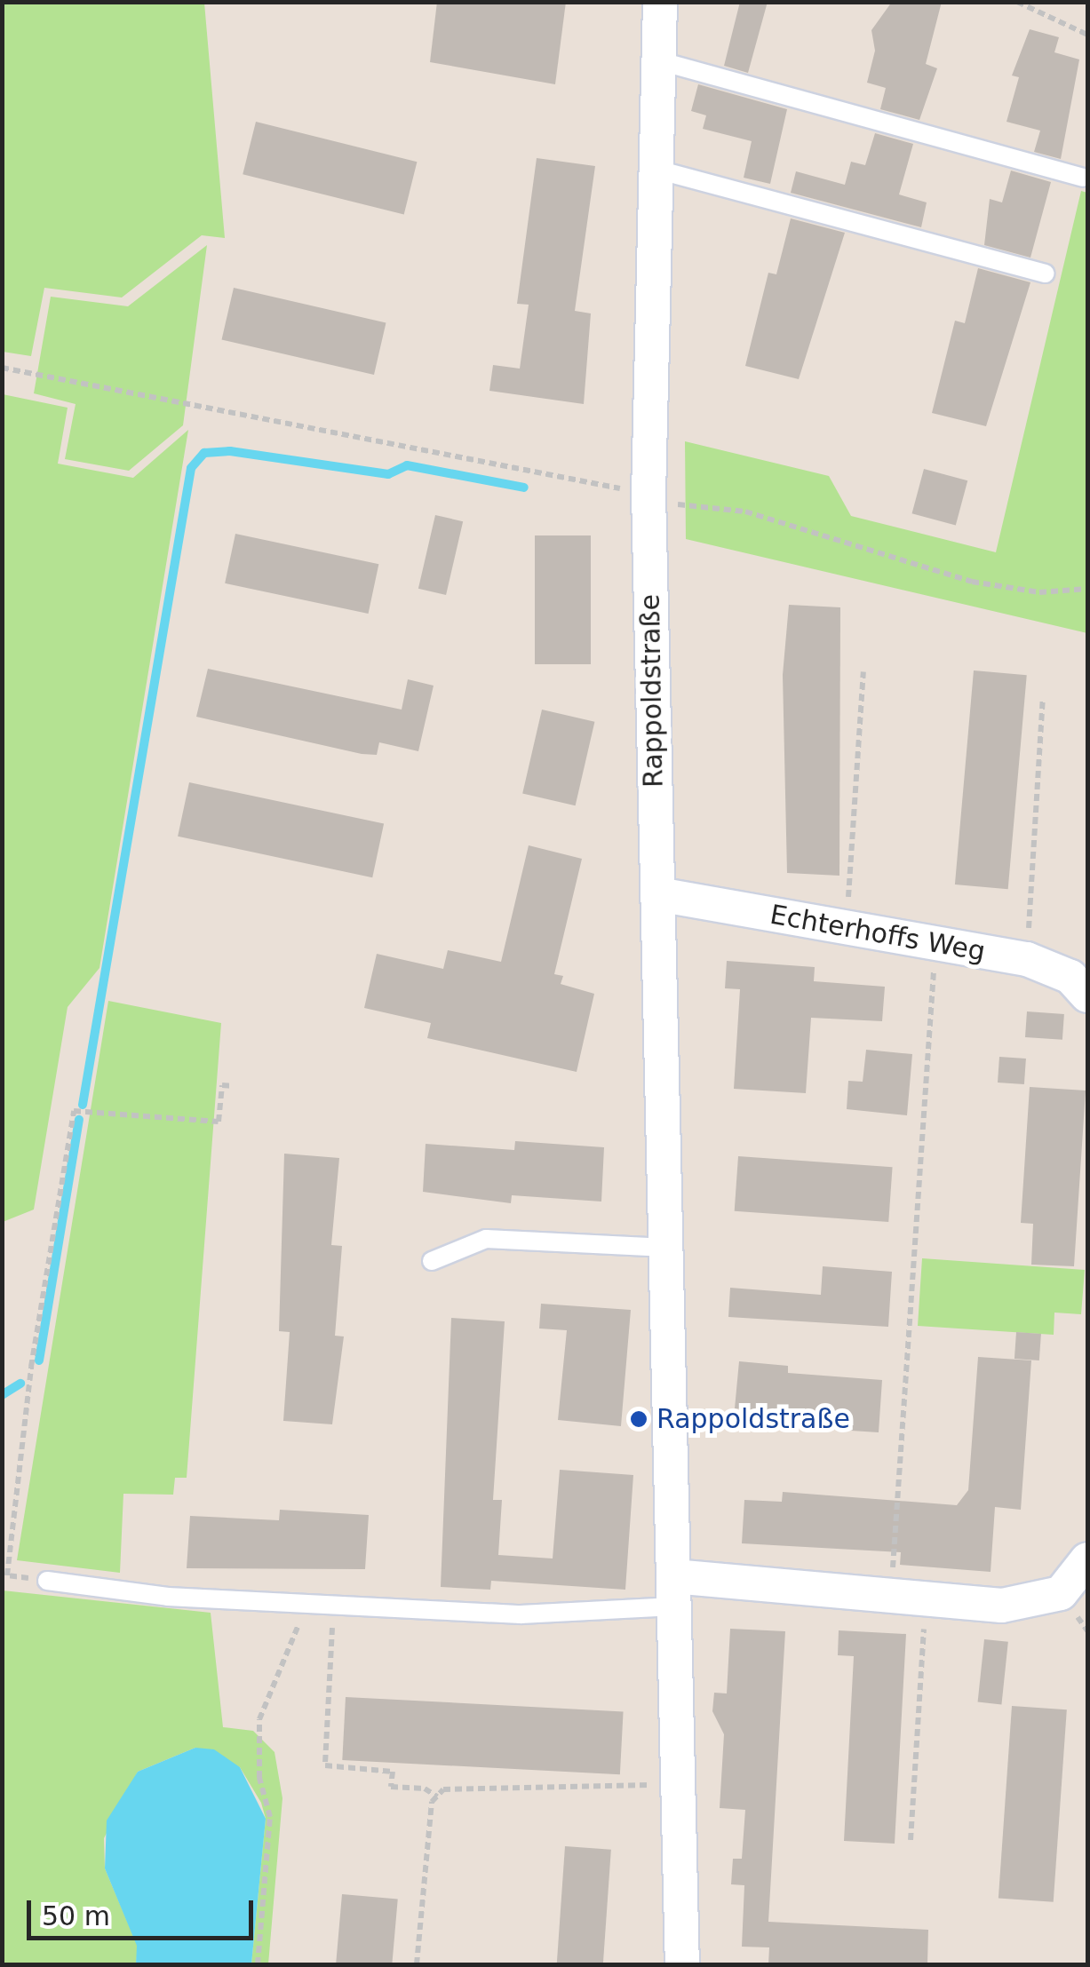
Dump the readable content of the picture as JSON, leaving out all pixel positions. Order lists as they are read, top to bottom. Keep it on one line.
{"streets":{"street":["Rappoldstraße","Echterhoffs Weg"]},"crossings":[["Rappoldstraße","Echterhoffs Weg"]],"places":["Rappoldstraße"],"scale_bar":"50 m"}
